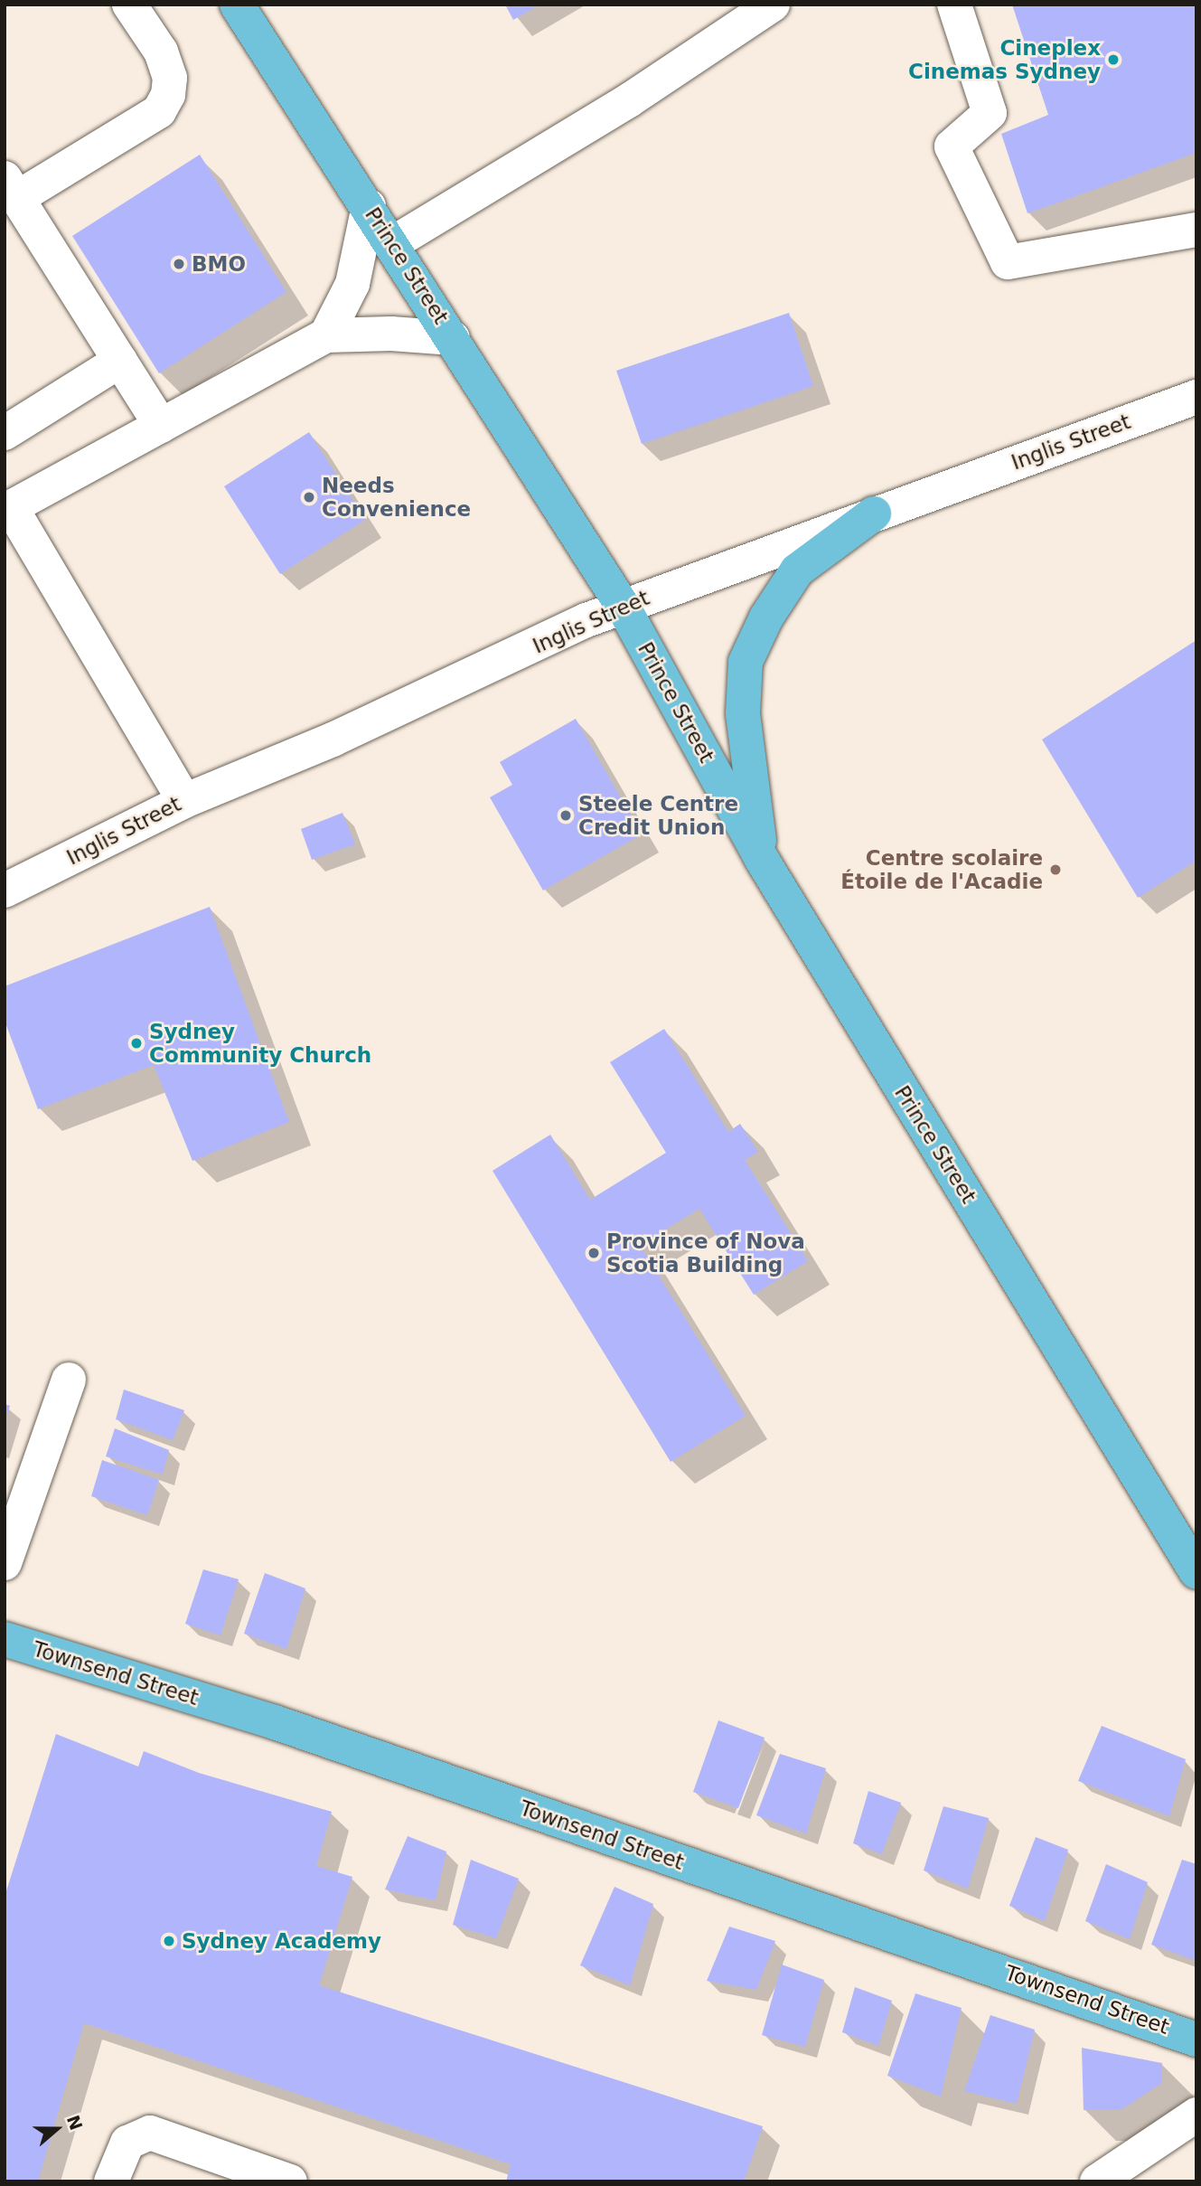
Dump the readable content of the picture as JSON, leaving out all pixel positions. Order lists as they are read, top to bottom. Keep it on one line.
{"streets":{"main road":["Prince Street","Townsend Street"],"street":["Inglis Street"]},"crossings":[["Prince Street","Inglis Street"]],"places":["Cineplex Cinemas Sydney","BMO","Needs Convenience","Steele Centre Credit Union","Centre scolaire Étoile de l'Acadie","Sydney Community Church","Province of Nova Scotia Building","Sydney Academy"],"north":"right"}
